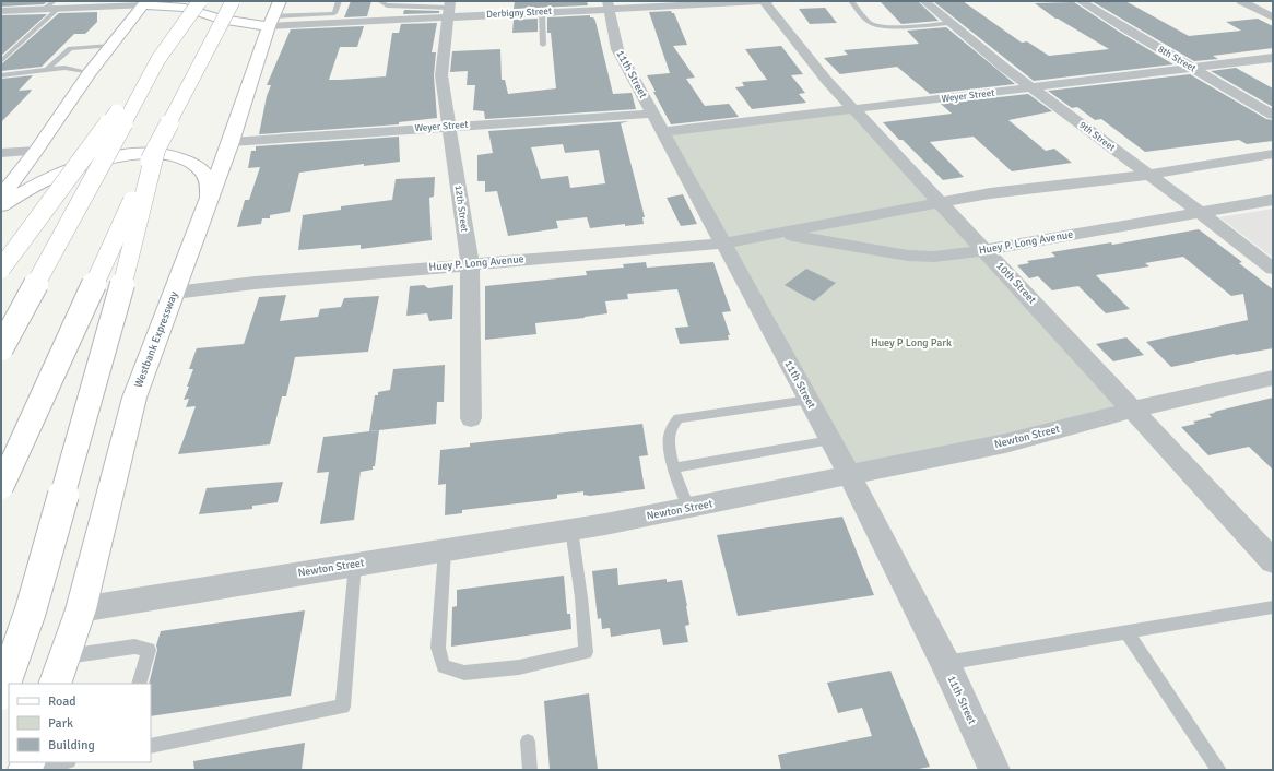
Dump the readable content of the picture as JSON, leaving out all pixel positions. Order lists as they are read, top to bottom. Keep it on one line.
{"streets":{"main road":["Westbank Expressway"],"street":["Derbigny Street","8th Street","11th Street","Weyer Street","9th Street","12th Street","Huey P. Long Avenue","10th Street","Newton Street"]},"crossings":[["Derbigny Street","11th Street"],["Derbigny Street","12th Street"],["Derbigny Street","10th Street"],["Derbigny Street","Westbank Expressway"],["8th Street","Weyer Street"],["11th Street","Weyer Street"],["11th Street","Huey P. Long Avenue"],["11th Street","Newton Street"],["Weyer Street","9th Street"],["Weyer Street","12th Street"],["Weyer Street","10th Street"],["Weyer Street","Westbank Expressway"],["9th Street","Huey P. Long Avenue"],["12th Street","Huey P. Long Avenue"],["Huey P. Long Avenue","10th Street"],["Huey P. Long Avenue","Westbank Expressway"],["10th Street","Newton Street"],["Westbank Expressway","Newton Street"]],"parks":["Huey P Long Park"],"legend":["Road","Park","Building"]}
